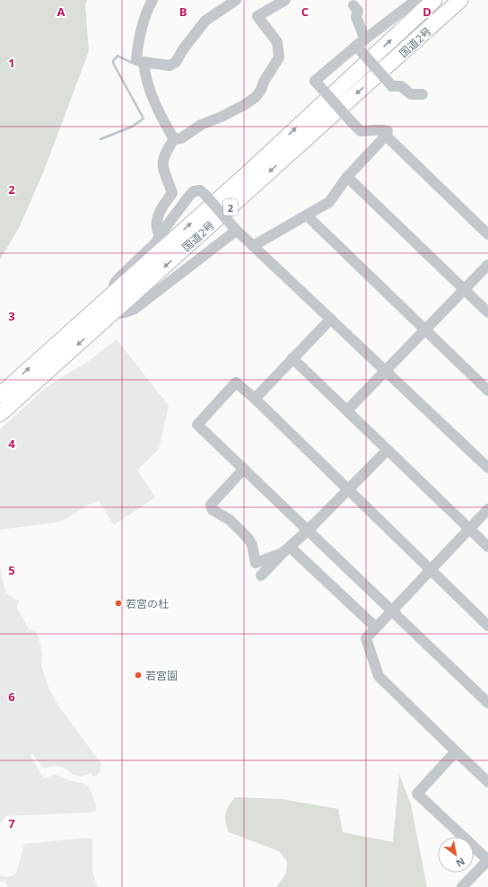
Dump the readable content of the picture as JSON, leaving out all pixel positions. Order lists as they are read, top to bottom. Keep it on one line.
{"streets":{"highway":["国道2号","2"]},"places":["若宮の杜","若宮園"],"north":"bottom right","grid":{"columns":["A","B","C","D"],"rows":["1","2","3","4","5","6","7"]}}
